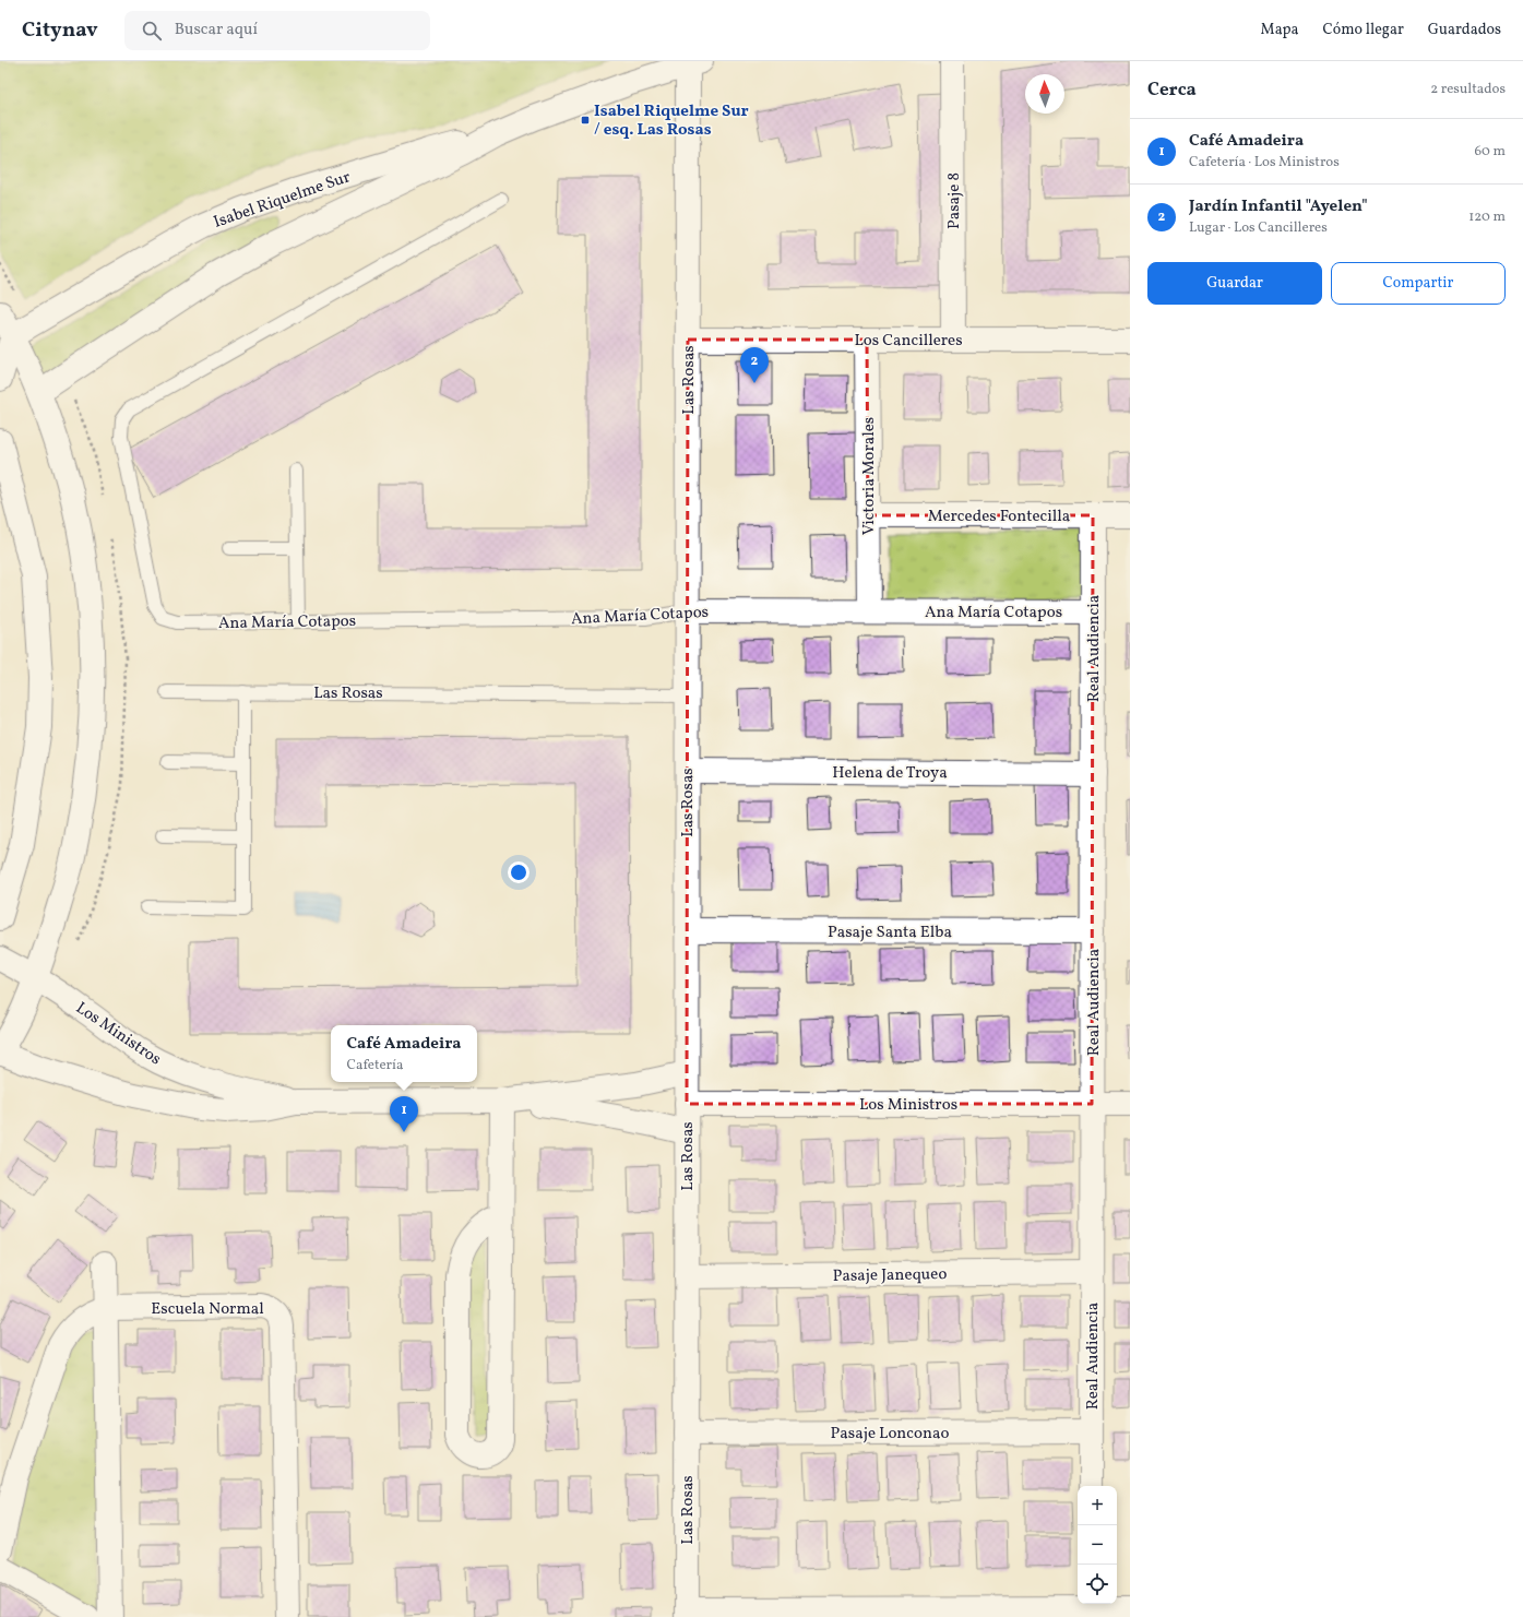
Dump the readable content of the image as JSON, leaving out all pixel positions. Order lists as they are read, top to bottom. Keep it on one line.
{"streets":{"street":["Isabel Riquelme Sur","Pasaje 8","Los Cancilleres","Las Rosas","Victoria Morales","Mercedes Fontecilla","Ana María Cotapos","Real Audiencia","Helena de Troya","Pasaje Santa Elba","Los Ministros","Pasaje Janequeo","Escuela Normal","Pasaje Lonconao"]},"crossings":[["Isabel Riquelme Sur","Las Rosas"],["Pasaje 8","Los Cancilleres"],["Los Cancilleres","Las Rosas"],["Los Cancilleres","Victoria Morales"],["Las Rosas","Ana María Cotapos"],["Las Rosas","Helena de Troya"],["Las Rosas","Pasaje Santa Elba"],["Las Rosas","Los Ministros"],["Las Rosas","Pasaje Janequeo"],["Las Rosas","Pasaje Lonconao"],["Victoria Morales","Mercedes Fontecilla"],["Victoria Morales","Ana María Cotapos"],["Mercedes Fontecilla","Real Audiencia"],["Ana María Cotapos","Real Audiencia"],["Real Audiencia","Helena de Troya"],["Real Audiencia","Pasaje Santa Elba"],["Real Audiencia","Los Ministros"],["Real Audiencia","Pasaje Janequeo"],["Real Audiencia","Pasaje Lonconao"]],"places":{"transit":["Isabel Riquelme Sur / esq. Las Rosas"]},"north":"top","page":{"header":"Citynav","search":"Buscar aquí","nav":["Mapa","Cómo llegar","Guardados"],"heading":["Cerca","2 resultados"],"list":[{"mark":"1","name":"Café Amadeira","note":"Cafetería · Los Ministros","value":"60 m"},{"mark":"2","name":"Jardín Infantil \"Ayelen\"","note":"Lugar · Los Cancilleres","value":"120 m"}],"buttons":["Guardar","Compartir"],"pins":["2","1"],"popup":["Café Amadeira","Cafetería"],"map_buttons":["+","−"]}}
